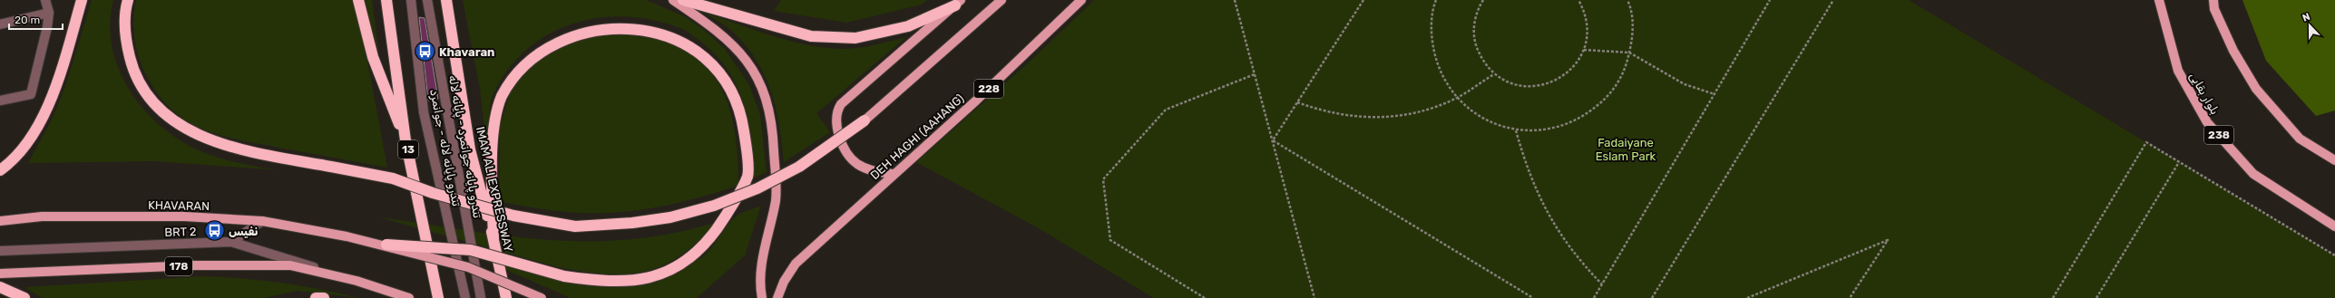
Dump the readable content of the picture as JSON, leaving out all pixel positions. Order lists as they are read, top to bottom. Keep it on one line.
{"streets":{"highway":["13","IMAM ALI EXPRESSWAY"],"main road":["228","بلوار بقایی","238","DEH HAGHI (AAHANG)","KHAVARAN","178"],"street":["تندرو پایانه جوانمرد - پایانه لاله","تندرو پایانه لاله - جوانمرد","BRT 2"]},"crossings":[["BRT 2","178"]],"parks":["Fadaiyane Eslam Park"],"places":{"bus stop":["Khavaran","نفیس"]},"scale_bar":"20 m","north":"top"}
